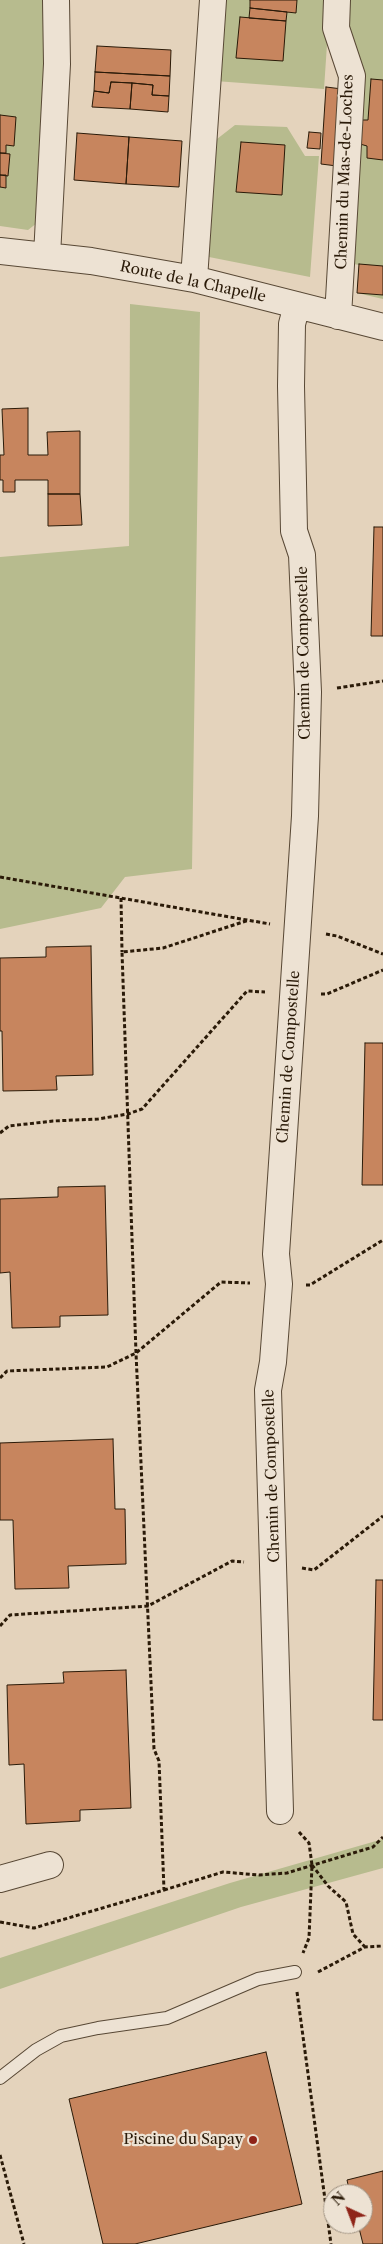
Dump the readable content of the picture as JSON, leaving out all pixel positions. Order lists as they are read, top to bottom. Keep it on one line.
{"streets":{"street":["Chemin du Mas-de-Loches","Route de la Chapelle","Chemin de Compostelle"]},"crossings":[["Chemin du Mas-de-Loches","Route de la Chapelle"],["Route de la Chapelle","Chemin de Compostelle"]],"places":["Piscine du Sapay"],"north":"top left"}
